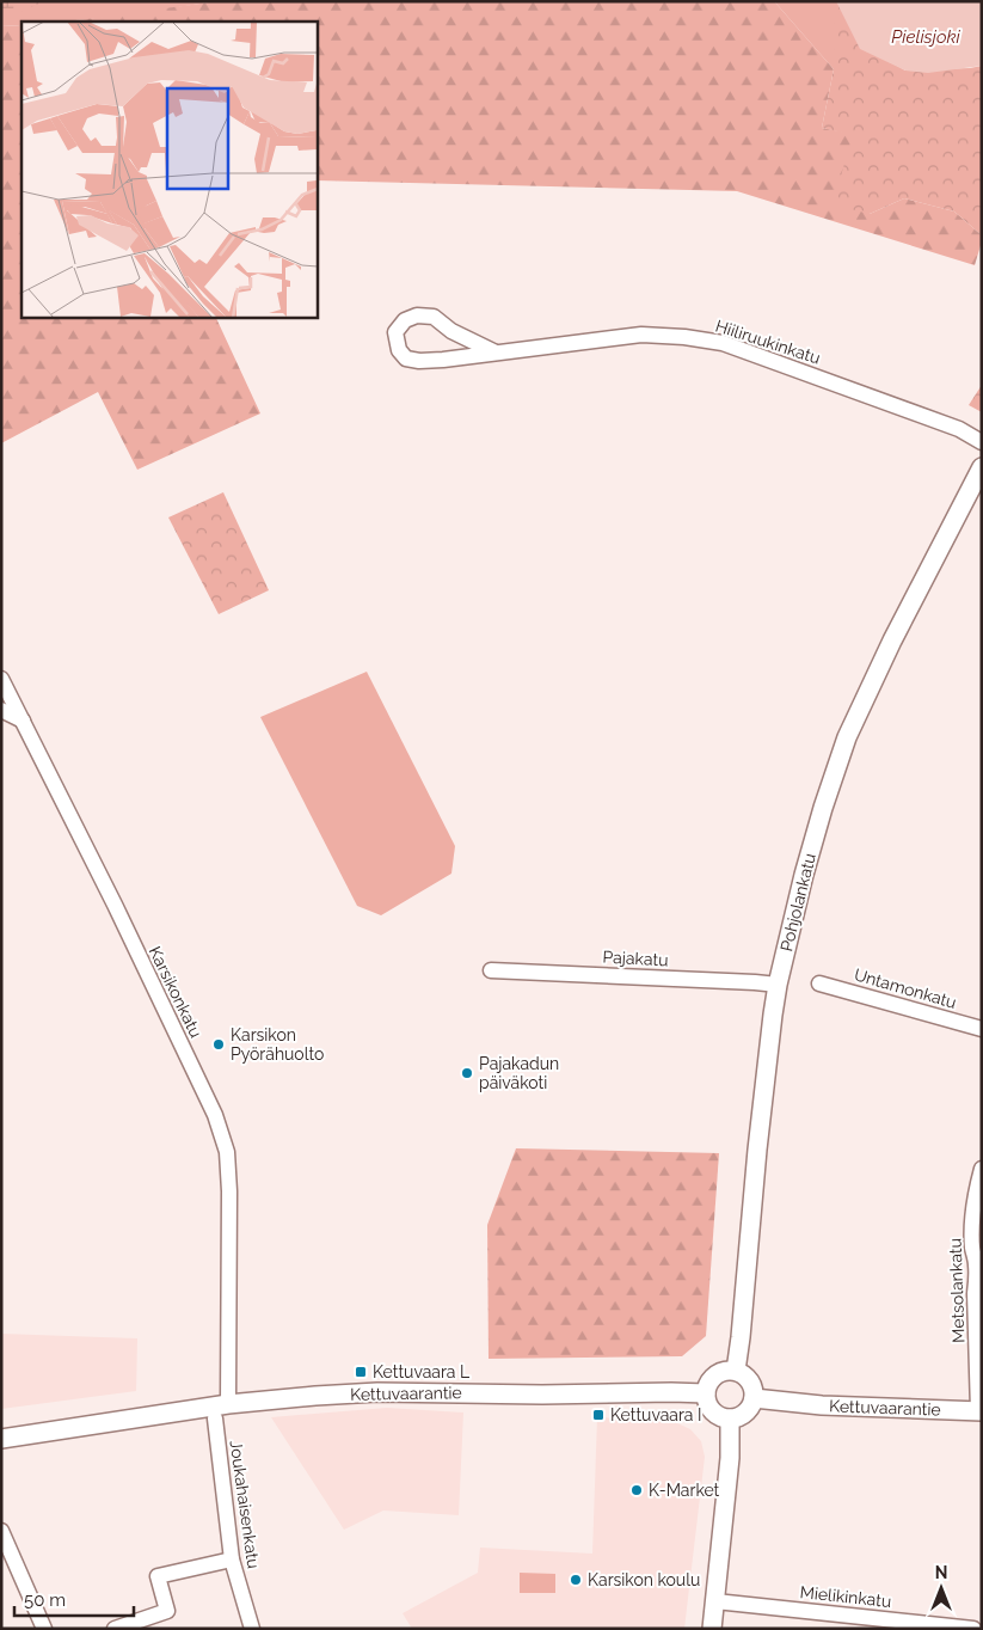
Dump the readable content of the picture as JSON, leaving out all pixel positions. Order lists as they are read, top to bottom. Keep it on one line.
{"streets":{"street":["Hiiliruukinkatu","Pohjolankatu","Pajakatu","Untamonkatu","Karsikonkatu","Metsolankatu","Kettuvaarantie","Joukahaisenkatu","Mielikinkatu"]},"crossings":[["Pohjolankatu","Pajakatu"],["Pohjolankatu","Kettuvaarantie"],["Karsikonkatu","Kettuvaarantie"],["Metsolankatu","Kettuvaarantie"]],"water":["Pielisjoki"],"places":{"other":["Karsikon Pyörähuolto","Pajakadun päiväkoti","K-Market","Karsikon koulu"],"transit":["Kettuvaara L","Kettuvaara I"]},"scale_bar":"50 m","north":"top"}
